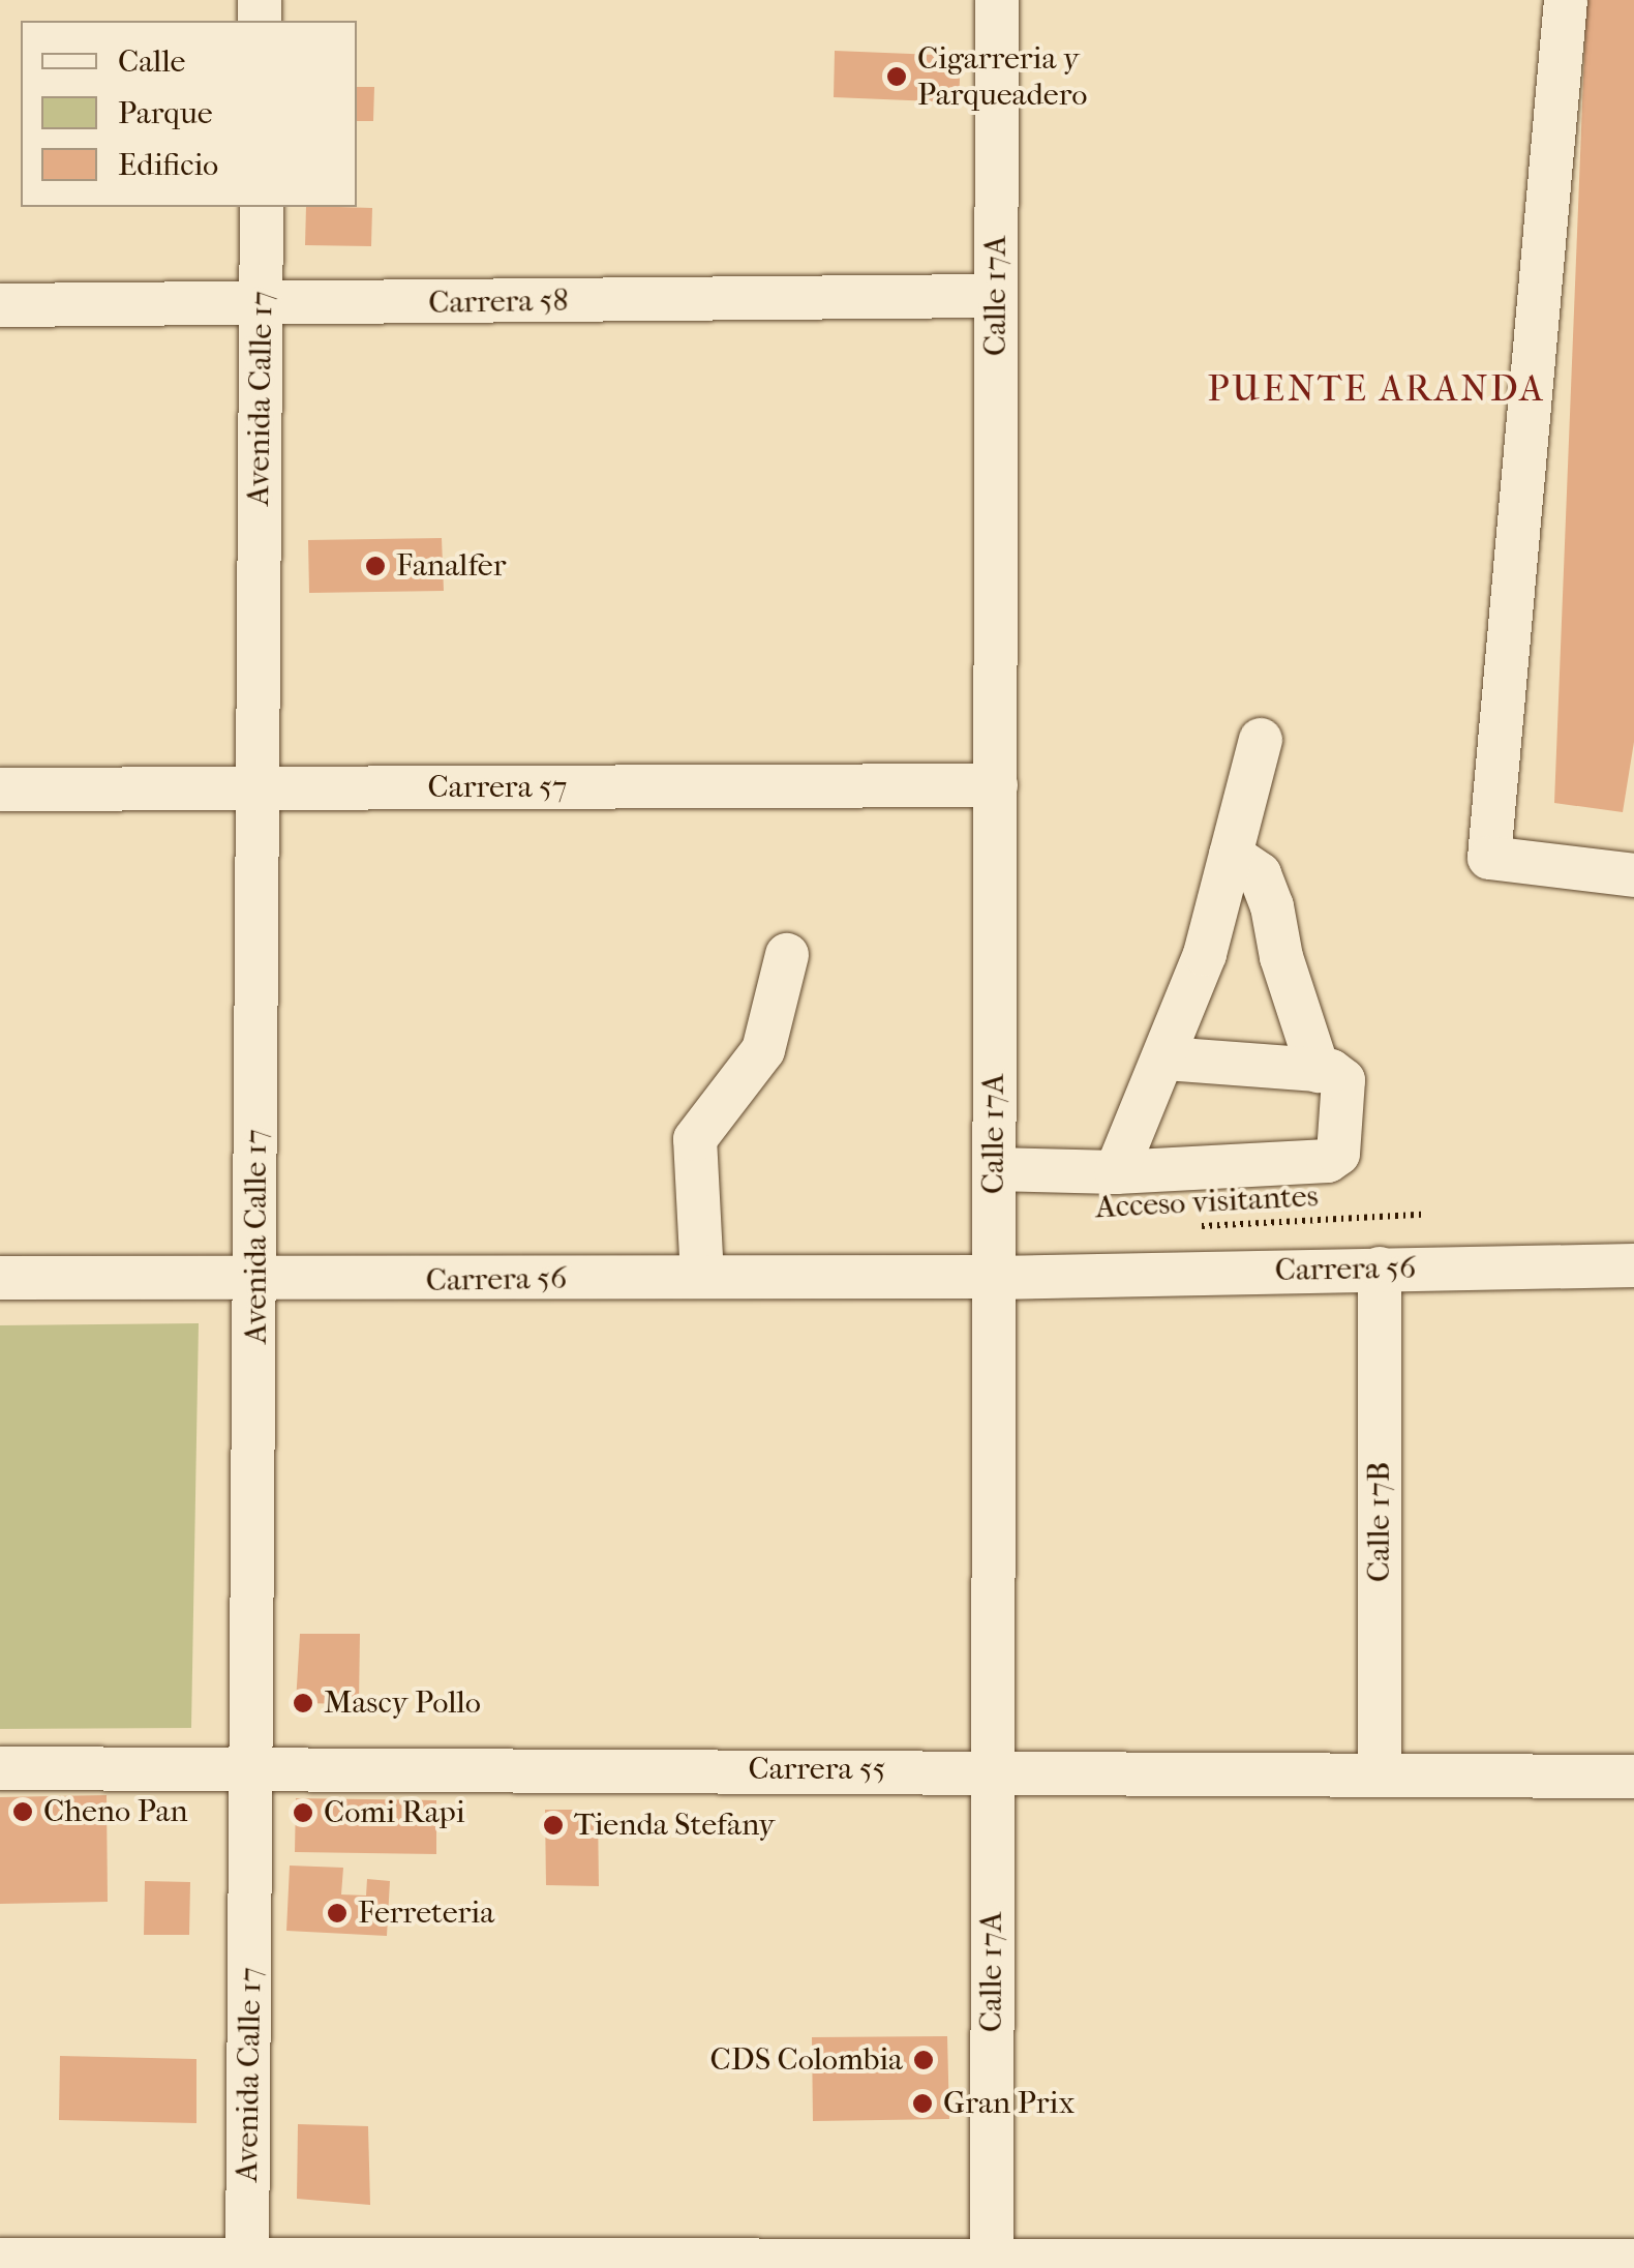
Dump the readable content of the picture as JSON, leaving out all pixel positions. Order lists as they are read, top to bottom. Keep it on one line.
{"streets":{"street":["Calle 17A","Carrera 58","Avenida Calle 17","Carrera 57","Carrera 56","Calle 17B","Carrera 55"],"path":["Acceso visitantes"]},"crossings":[["Calle 17A","Carrera 58"],["Calle 17A","Carrera 57"],["Calle 17A","Carrera 56"],["Calle 17A","Carrera 55"],["Carrera 58","Avenida Calle 17"],["Avenida Calle 17","Carrera 57"],["Avenida Calle 17","Carrera 56"],["Avenida Calle 17","Carrera 55"],["Carrera 56","Calle 17B"],["Calle 17B","Carrera 55"]],"districts":["PUENTE ARANDA"],"places":["Cigarreria y Parqueadero","Fanalfer","Mascy Pollo","Cheno Pan","Comi Rapi","Tienda Stefany","Ferreteria","CDS Colombia","Gran Prix"],"legend":["Calle","Parque","Edificio"]}
